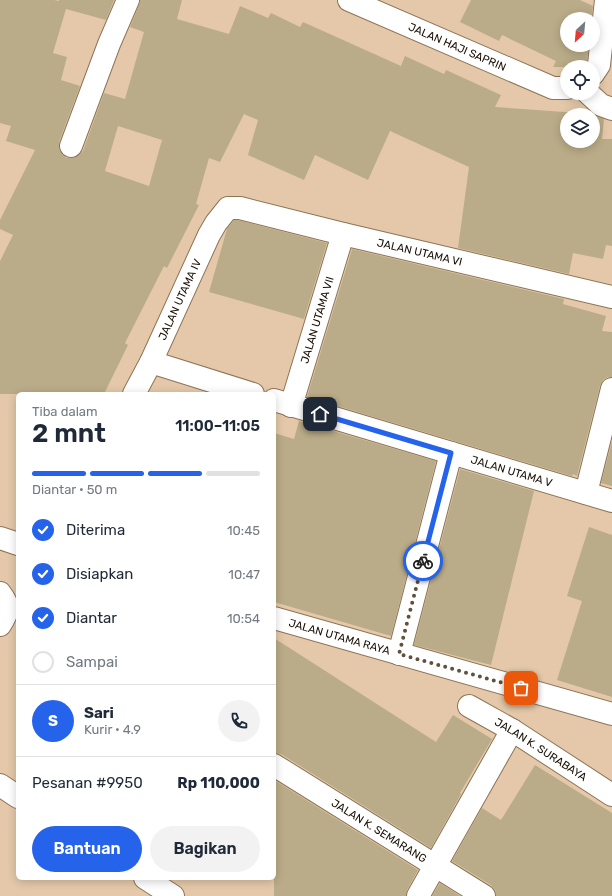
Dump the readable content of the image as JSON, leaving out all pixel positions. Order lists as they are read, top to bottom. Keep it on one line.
{"streets":{"street":["JALAN HAJI SAPRIN","JALAN UTAMA VI","JALAN UTAMA IV","JALAN UTAMA VII","JALAN UTAMA V","JALAN UTAMA RAYA","JALAN K. SURABAYA","JALAN K. SEMARANG"]},"crossings":[["JALAN UTAMA VI","JALAN UTAMA IV"],["JALAN UTAMA VI","JALAN UTAMA VII"],["JALAN UTAMA VII","JALAN UTAMA V"]],"north":"bottom left","page":{"heading":["2 mnt","Tiba dalam","11:00–11:05"],"panel":["Sari","Kurir · 4.9","Pesanan #9950","Rp 110,000"],"bar":"Diantar · 50 m","list":[["Diterima","10:45"],["Disiapkan","10:47"],["Diantar","10:54"],"Sampai"],"round":"S","buttons":["Bantuan","Bagikan"]}}
